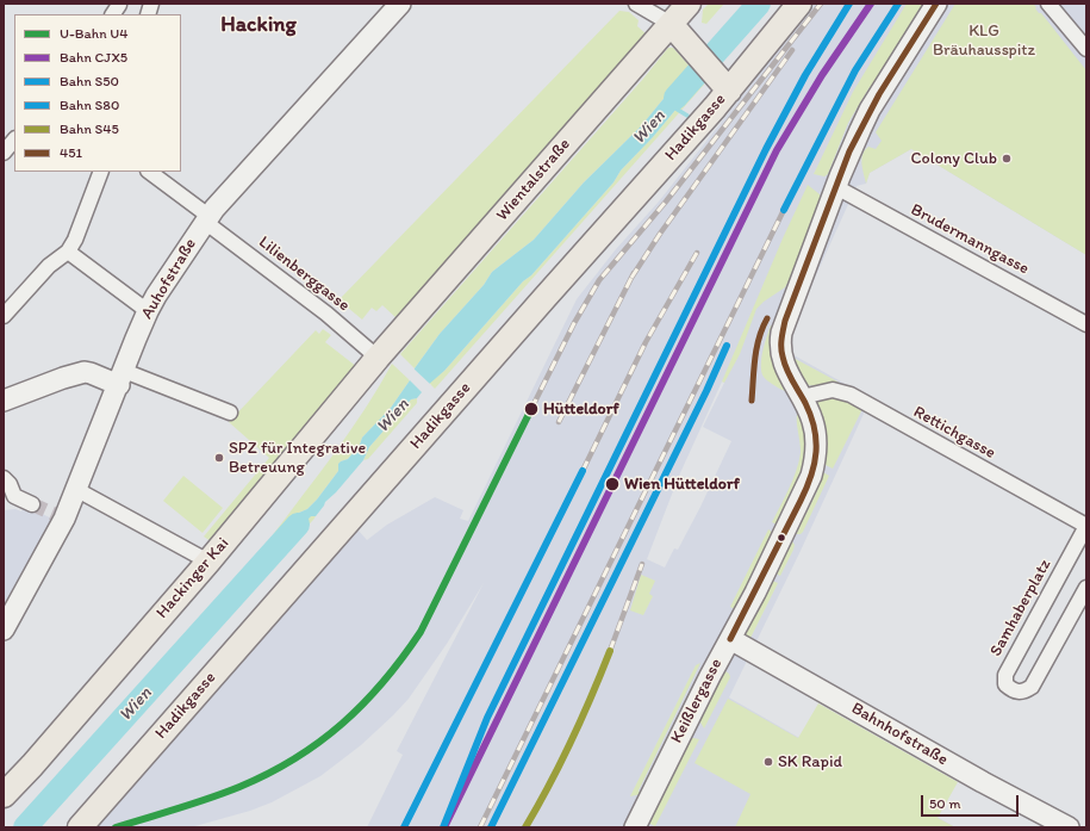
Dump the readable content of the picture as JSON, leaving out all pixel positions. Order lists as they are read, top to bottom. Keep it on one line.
{"streets":{"main road":["Hadikgasse","Wientalstraße","Hackinger Kai"],"street":["Brudermanngasse","Lilienberggasse","Auhofstraße","Rettichgasse","Samhaberplatz","Keißlergasse","Bahnhofstraße"]},"crossings":[["Wientalstraße","Lilienberggasse"],["Wientalstraße","Hackinger Kai"],["Brudermanngasse","Keißlergasse"],["Lilienberggasse","Auhofstraße"],["Lilienberggasse","Hackinger Kai"],["Rettichgasse","Samhaberplatz"],["Rettichgasse","Keißlergasse"],["Keißlergasse","Bahnhofstraße"]],"districts":["Hacking"],"water":["Wien"],"parks":["KLG Bräuhausspitz"],"places":["Colony Club","Hütteldorf","SPZ für Integrative Betreuung","Wien Hütteldorf","SK Rapid"],"lines":["rail line CJX5","rail line S50","transit line 451","metro line U4","rail line S80","rail line S45"],"legend":["U-Bahn U4","Bahn CJX5","Bahn S50","Bahn S80","Bahn S45","451"],"scale_bar":"50 m"}
